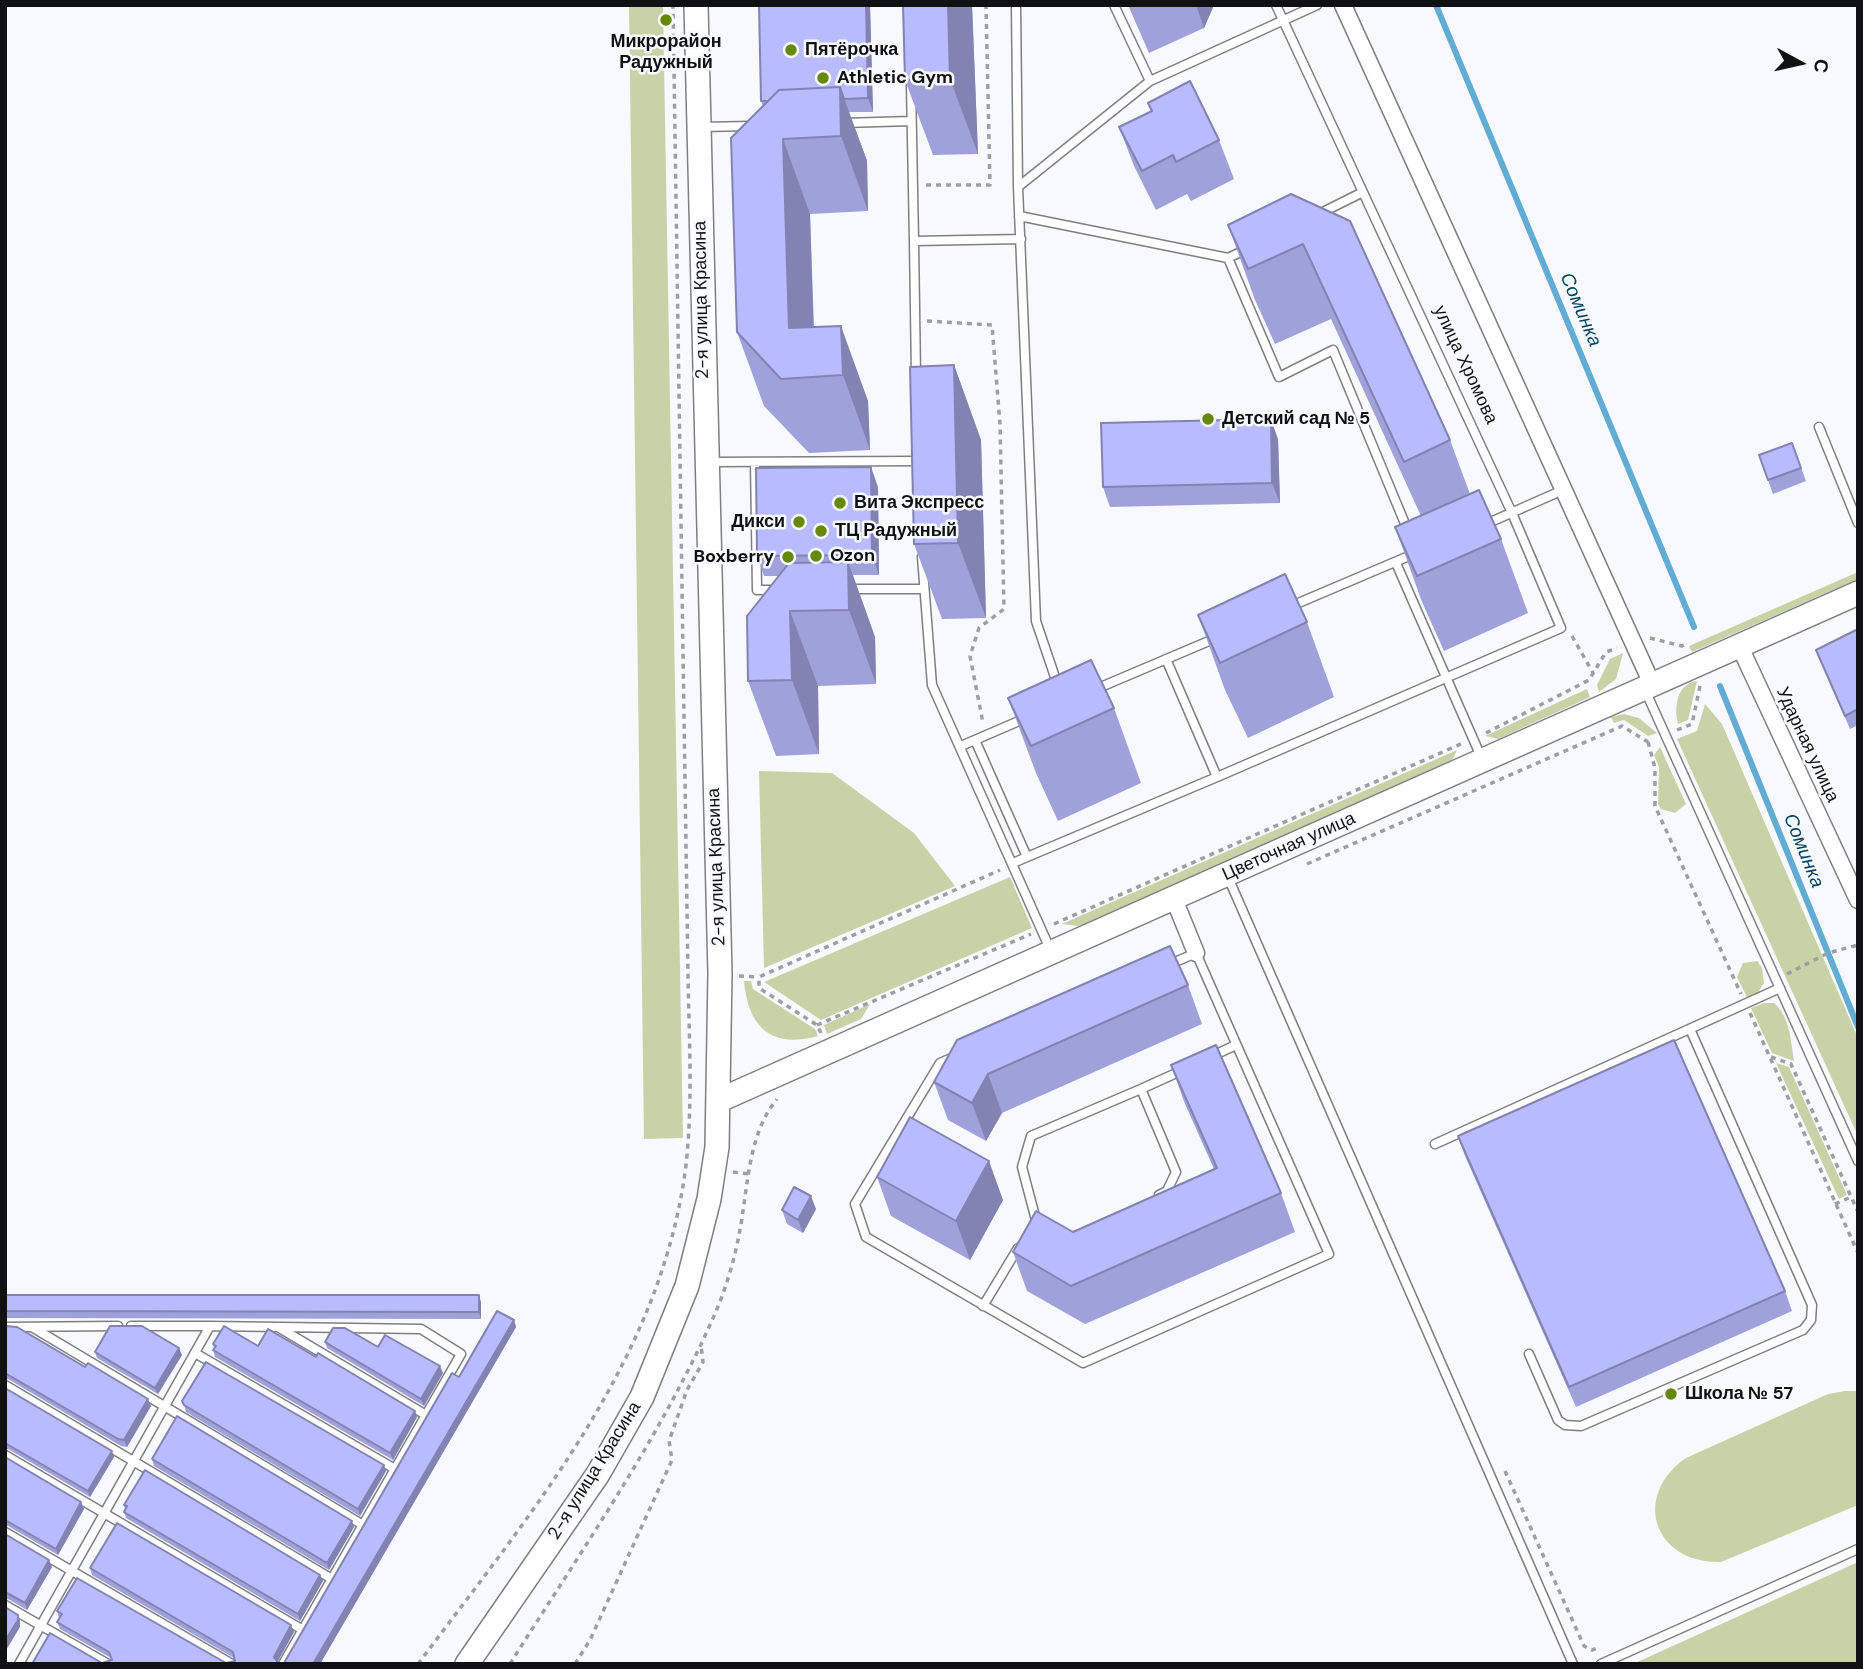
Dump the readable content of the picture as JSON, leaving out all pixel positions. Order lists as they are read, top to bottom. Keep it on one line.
{"streets":{"main road":["2-я улица Красина","Цветочная улица"],"street":["улица Хромова","Ударная улица"]},"crossings":[["2-я улица Красина","Цветочная улица"],["улица Хромова","Цветочная улица"],["Ударная улица","Цветочная улица"]],"water":["Соминка"],"places":["Микрорайон Радужный","Пятёрочка","Athletic Gym","Детский сад № 5","Вита Экспресс","Дикси","ТЦ Радужный","Ozon","Boxberry","Школа № 57"],"north":"right"}
